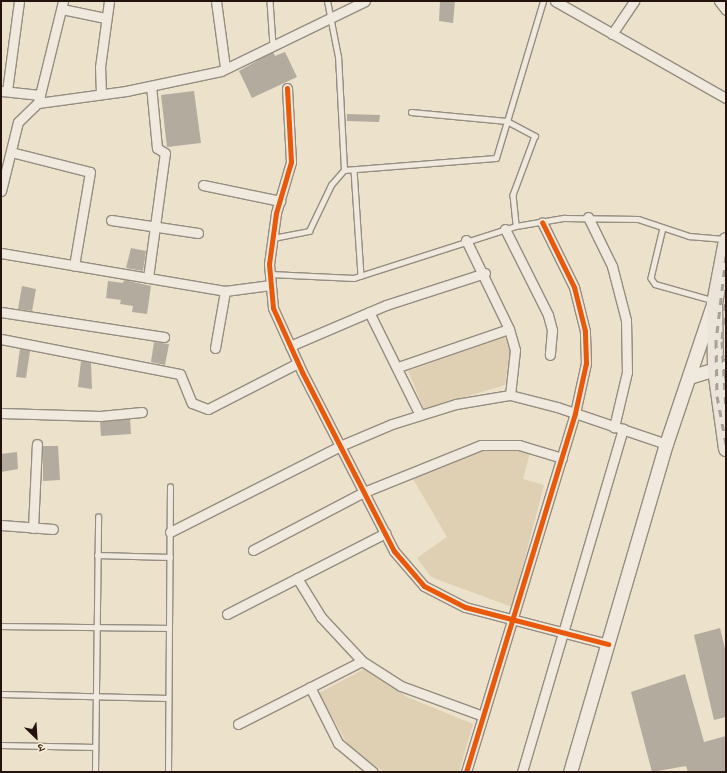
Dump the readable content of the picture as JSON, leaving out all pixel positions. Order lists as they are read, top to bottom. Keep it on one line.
{"north":"bottom right"}
